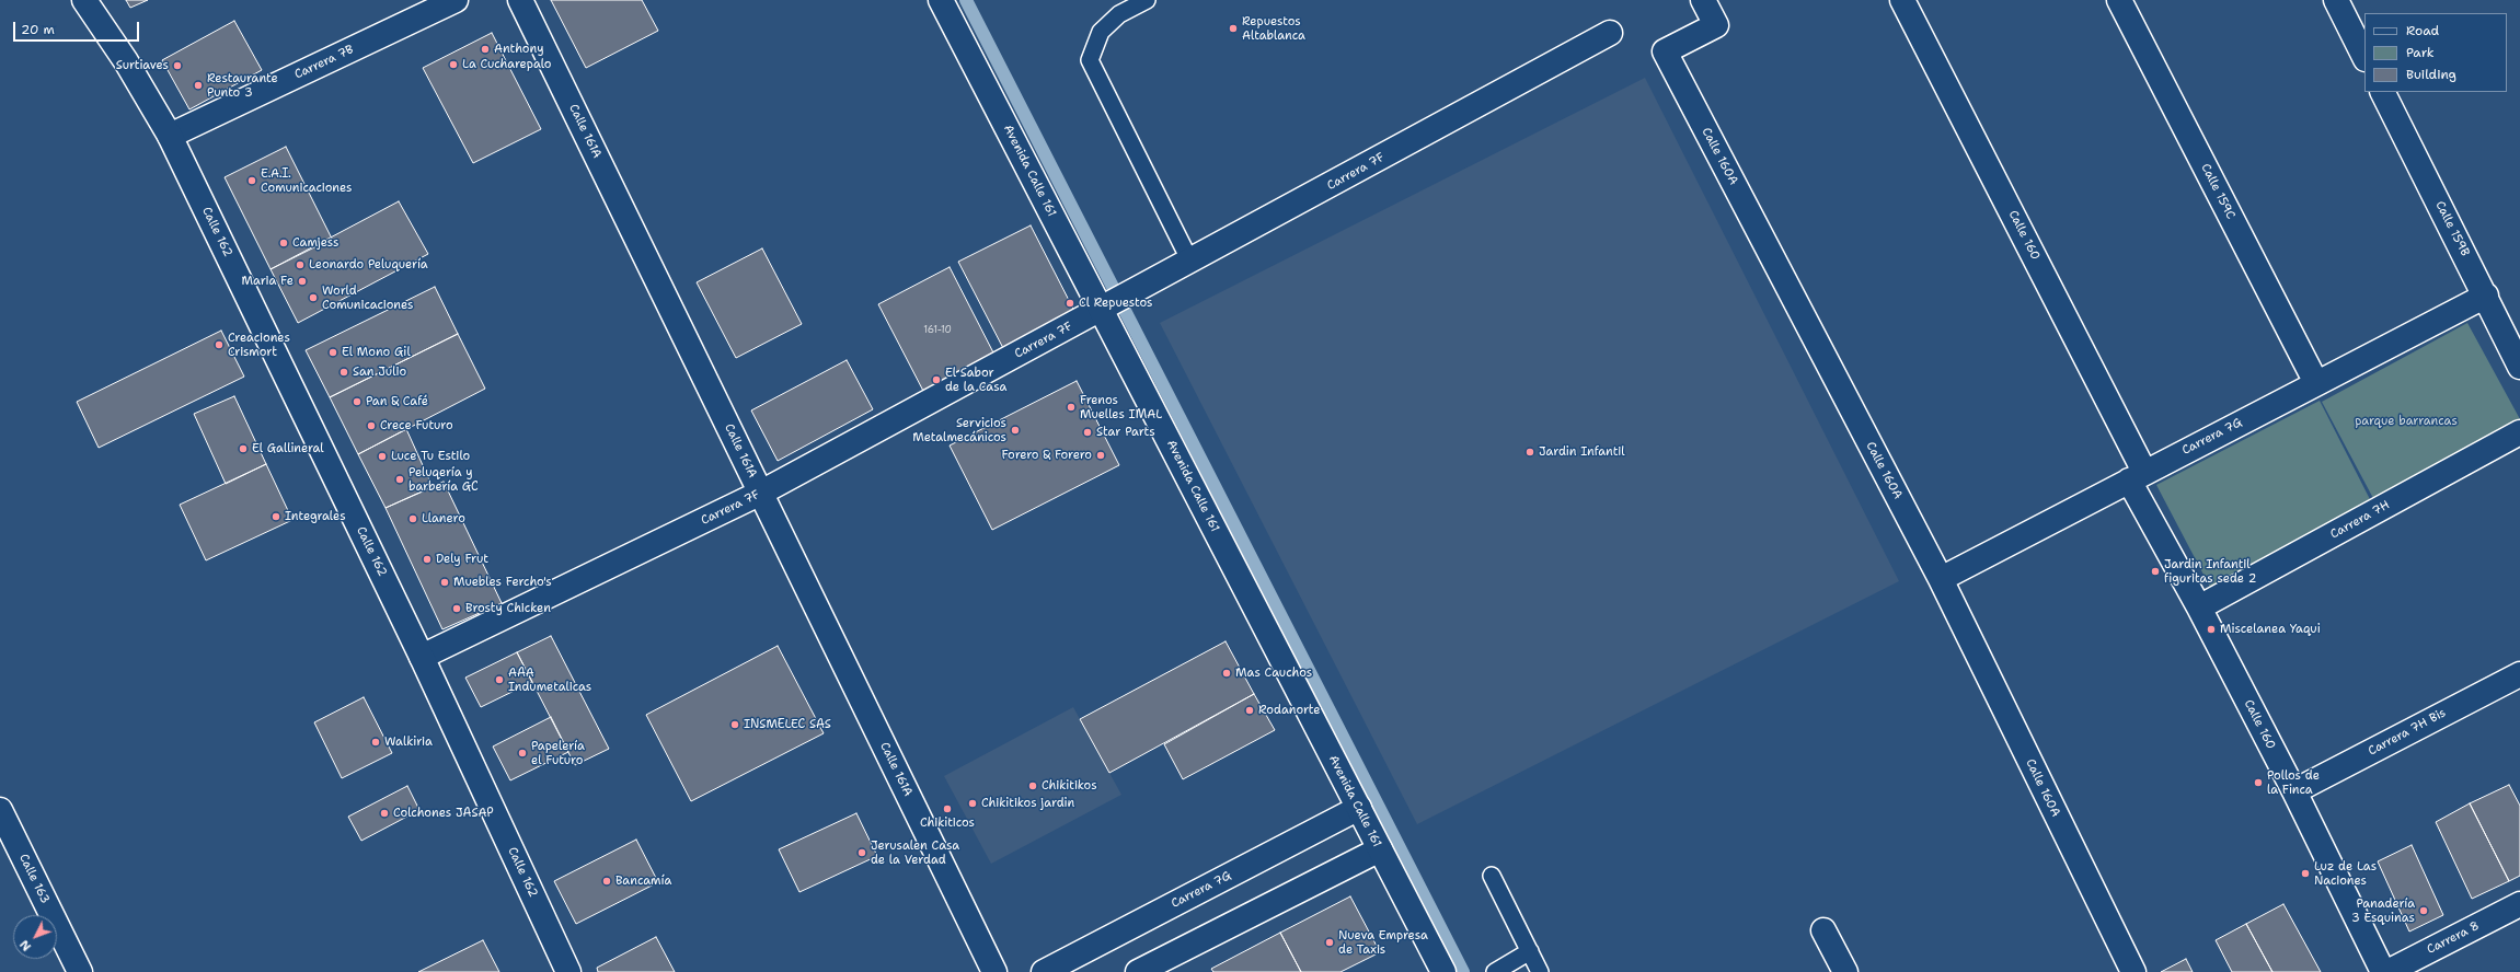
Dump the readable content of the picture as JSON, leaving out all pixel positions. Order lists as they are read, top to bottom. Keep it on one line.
{"streets":{"street":["Carrera 7B","Calle 161A","Calle 160A","Avenida Calle 161","Carrera 7F","Calle 159C","Calle 159B","Calle 162","Calle 160","Carrera 7G","Carrera 7H","Carrera 7H Bis","Calle 163","Carrera 8"]},"crossings":[["Carrera 7B","Calle 162"],["Calle 161A","Carrera 7F"],["Calle 160A","Carrera 7G"],["Avenida Calle 161","Carrera 7F"],["Avenida Calle 161","Carrera 7G"],["Carrera 7F","Calle 162"],["Calle 159C","Carrera 7G"],["Calle 159B","Carrera 7G"],["Calle 160","Carrera 7G"],["Calle 160","Carrera 7H"],["Calle 160","Carrera 7H Bis"]],"parks":["parque barrancas"],"places":["Repuestos Altablanca","Anthony","La Cucharepalo","Surtiaves","Restaurante Punto 3","E.A.I. Comunicaciones","Camjess","Leonardo Peluquería","Maria Fe","World Comunicaciones","Cl Repuestos","Creaciones Crismort","El Mono Gil","San Julio","El Sabor de la Casa","Pan & Café","Frenos Muelles IMAL","Crece Futuro","Servicios Metalmecánicos","Star Parts","El Gallineral","Jardin Infantil","Forero & Forero","Luce Tu Estilo","Peluqería y barbería GC","Integrales","Llanero","Dely Frut","Jardin Infantil figuritas sede 2","Muebles Fercho's","Brosty Chicken","Miscelanea Yaqui","Mas Cauchos","AAA Indumetalicas","Rodanorte","INSMELEC SAS","Walkiria","Papelería el Futuro","Pollos de la Finca","Chikitikos","Chikitikos jardin","Chikiticos","Colchones JASAP","Jerusalen Casa de la Verdad","Luz de Las Naciones","Bancamía","Panadería 3 Esquinas","Nueva Empresa de Taxis"],"house_numbers":["161-10"],"legend":["Road","Park","Building"],"scale_bar":"20 m","north":"bottom left"}
